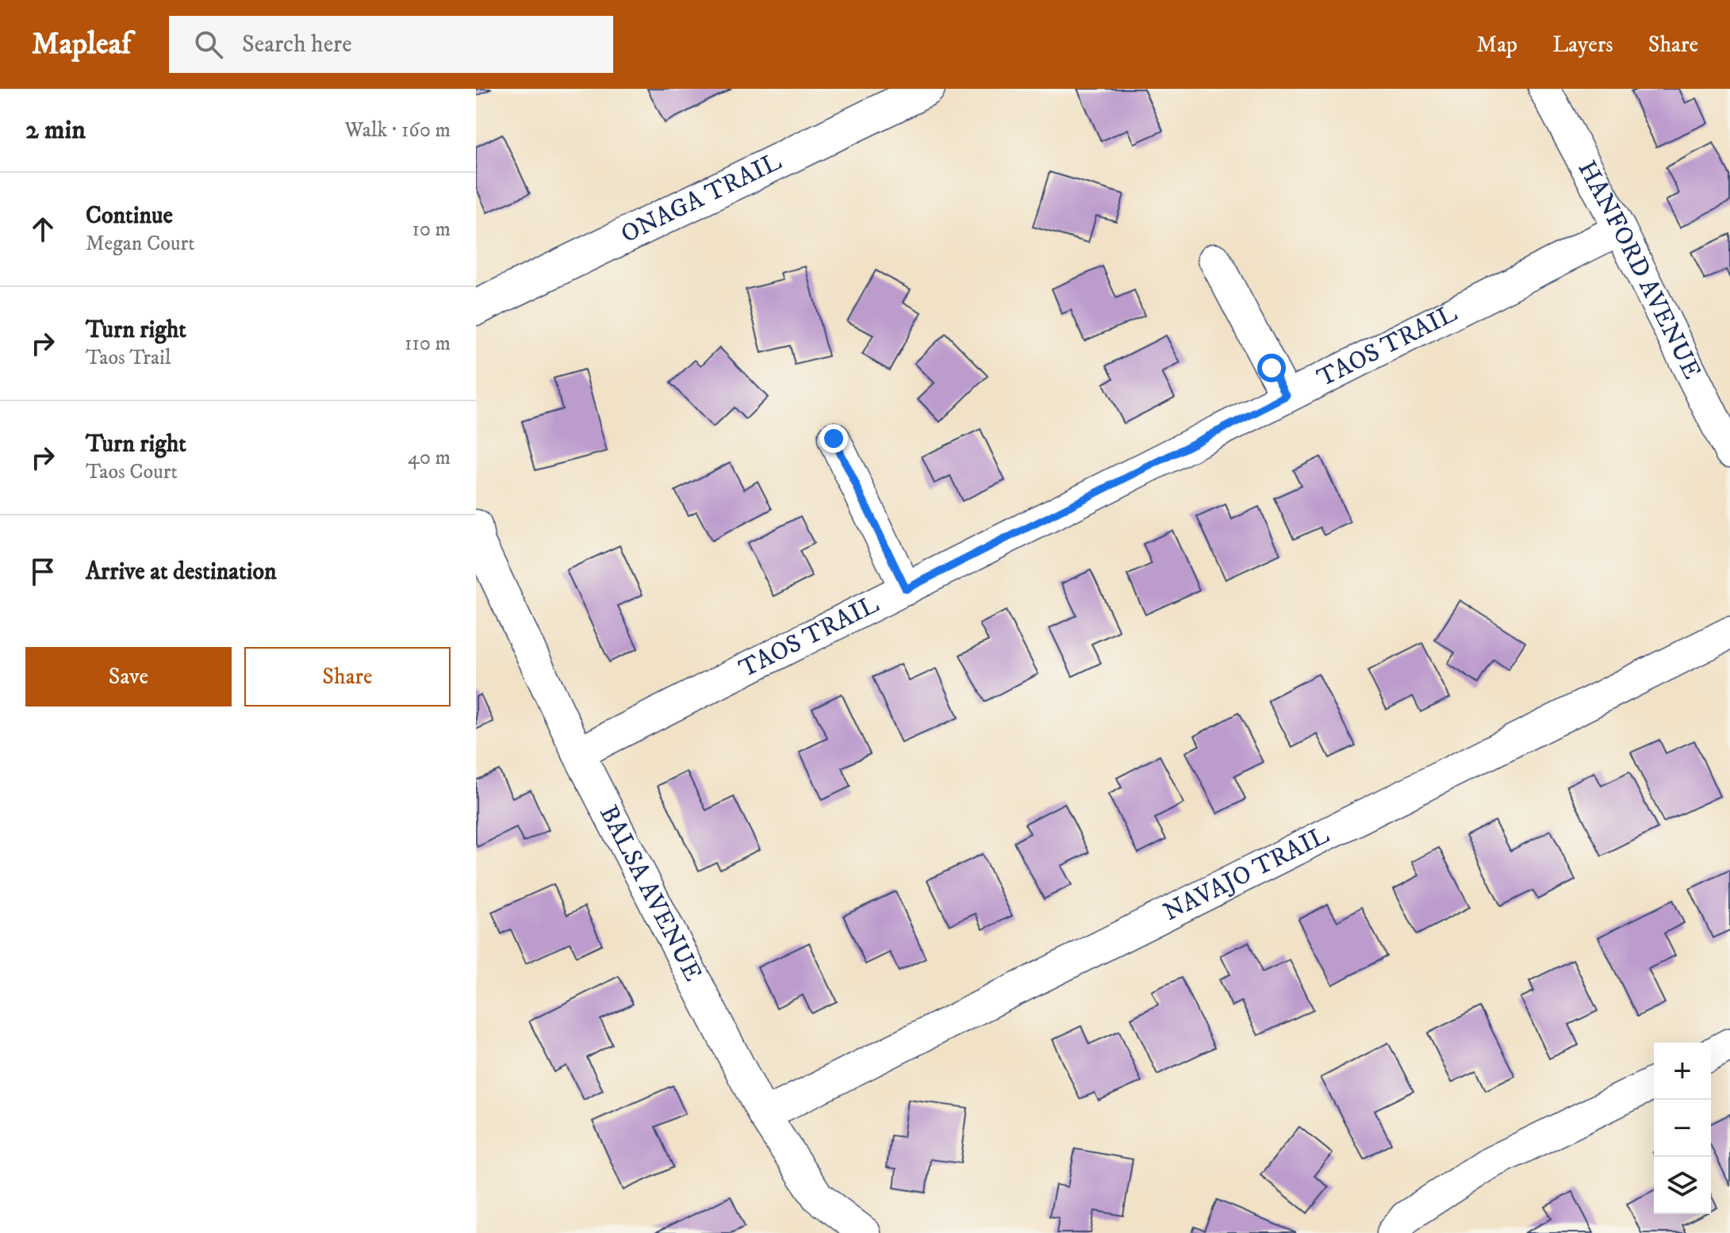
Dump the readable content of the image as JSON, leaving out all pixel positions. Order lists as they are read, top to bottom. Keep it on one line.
{"streets":{"street":["ONAGA TRAIL","HANFORD AVENUE","TAOS TRAIL","NAVAJO TRAIL","BALSA AVENUE"]},"crossings":[["HANFORD AVENUE","TAOS TRAIL"],["TAOS TRAIL","BALSA AVENUE"],["NAVAJO TRAIL","BALSA AVENUE"]],"page":{"header":"Mapleaf","search":"Search here","nav":["Map","Layers","Share"],"heading":["2 min","Walk · 160 m"],"list":[["Continue","Megan Court","10 m"],["Turn right","Taos Trail","110 m"],["Turn right","Taos Court","40 m"],"Arrive at destination"],"buttons":["Save","Share"],"map_buttons":["+","−"]}}
